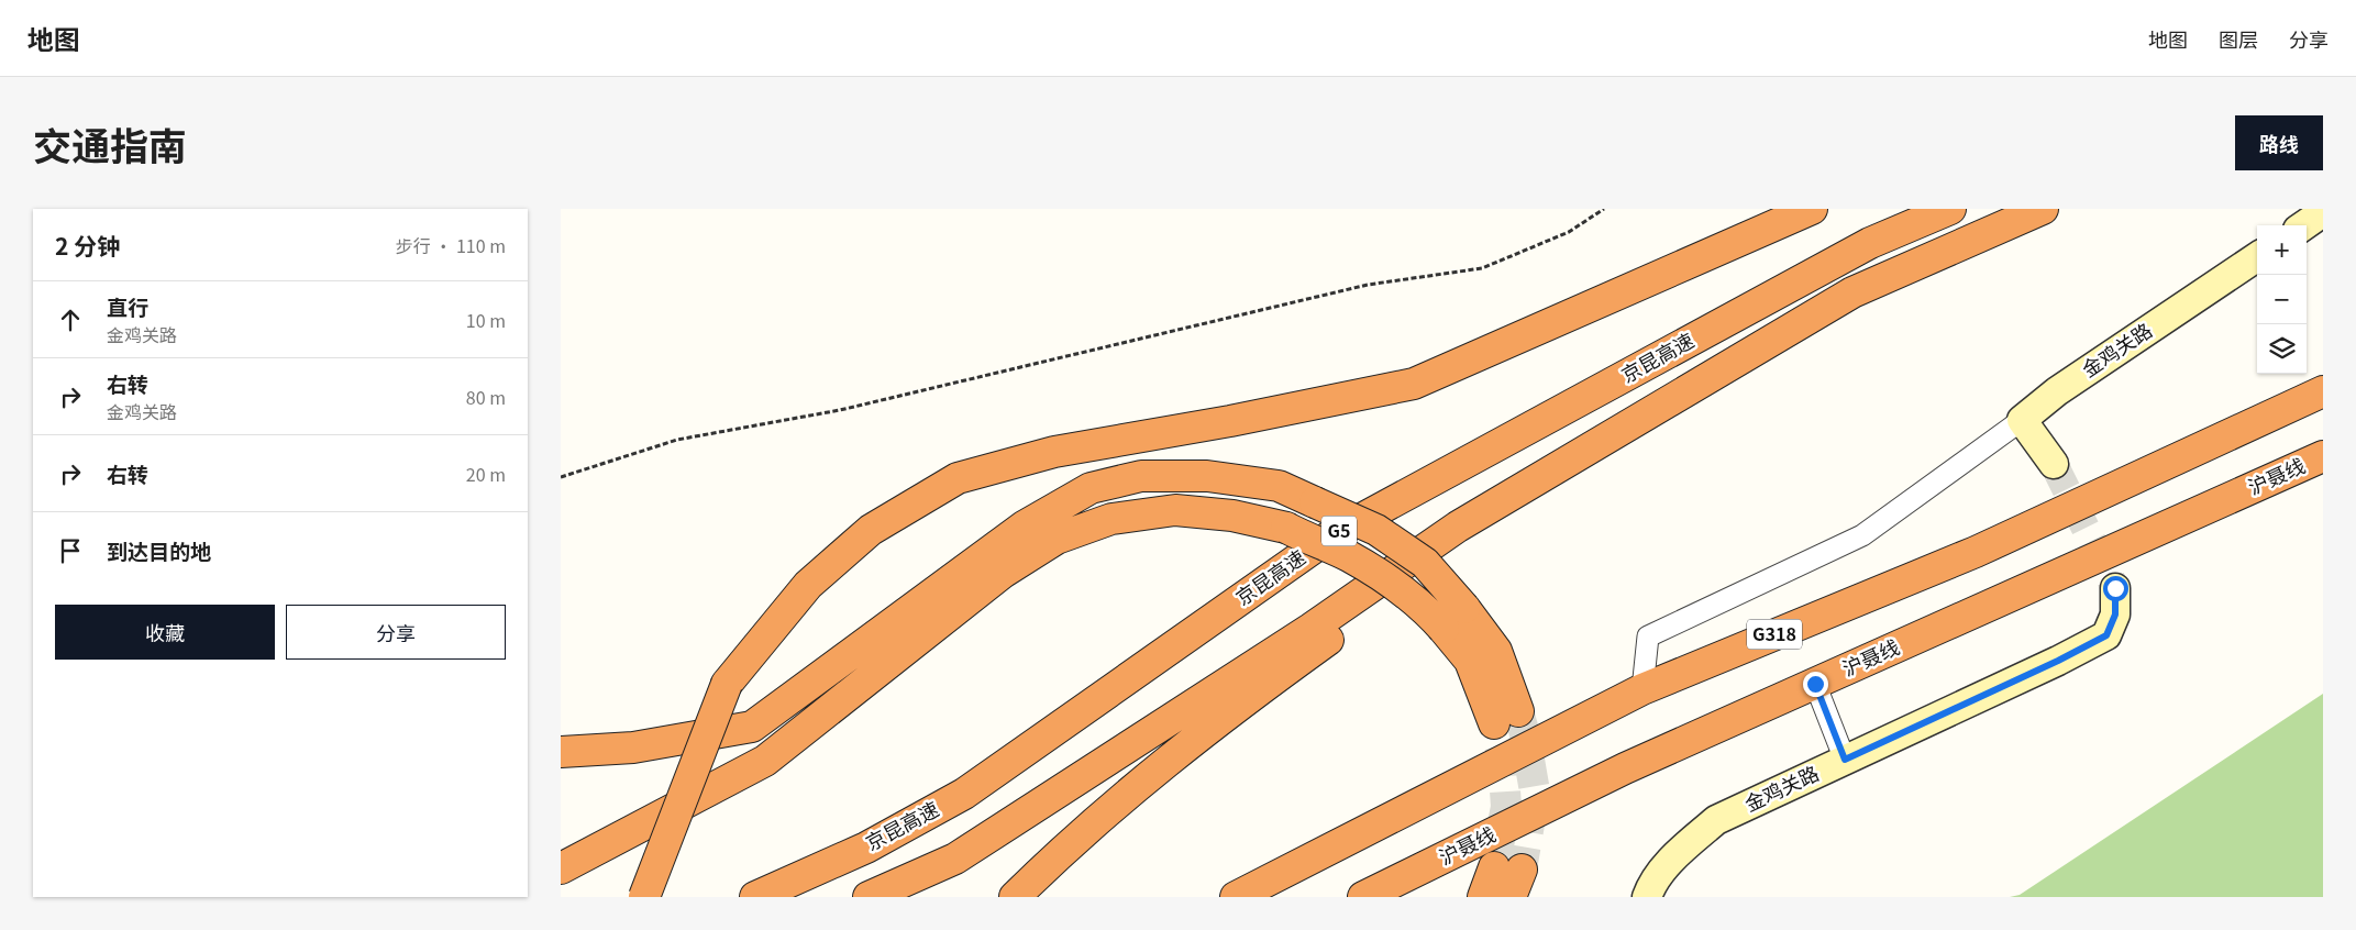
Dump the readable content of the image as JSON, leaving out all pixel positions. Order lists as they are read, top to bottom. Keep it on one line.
{"streets":{"highway":["京昆高速","沪聂线","G5","G318"],"street":["金鸡关路"]},"page":{"header":"地图","nav":["地图","图层","分享"],"title":"交通指南","buttons":["路线",["收藏","分享"]],"heading":["2 分钟","步行 · 110 m"],"map_buttons":["+","−"],"list":[["直行","金鸡关路","10 m"],["右转","金鸡关路","80 m"],["右转","20 m"],"到达目的地"]}}
